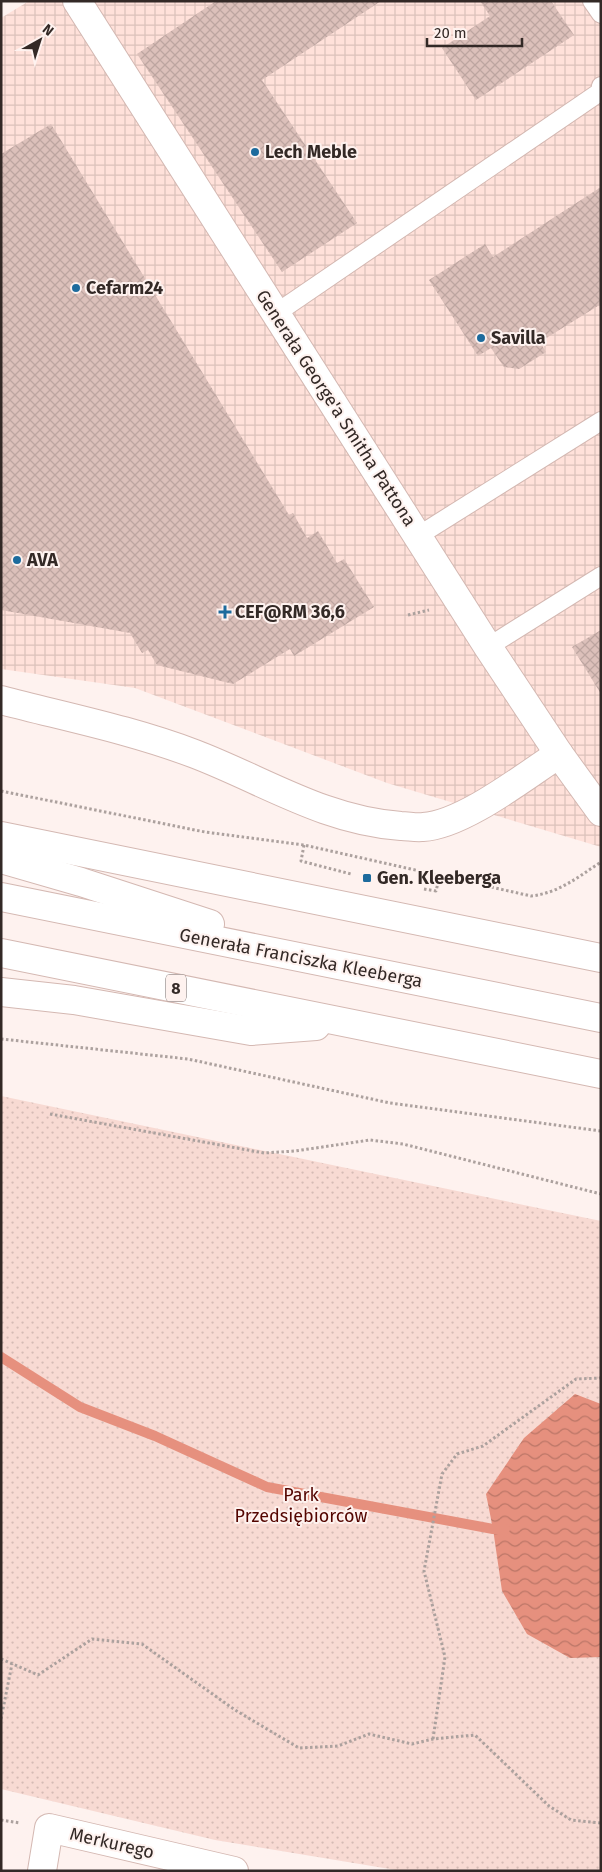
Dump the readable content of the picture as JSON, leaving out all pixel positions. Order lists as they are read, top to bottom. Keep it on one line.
{"streets":{"main road":["Generała George'a Smitha Pattona","Generała Franciszka Kleeberga","8","Merkurego"]},"parks":["Park Przedsiębiorców"],"places":{"other":["Lech Meble","Cefarm24","Savilla","AVA"],"health":["CEF@RM 36,6"],"transit":["Gen. Kleeberga"]},"scale_bar":"20 m","north":"top right"}
